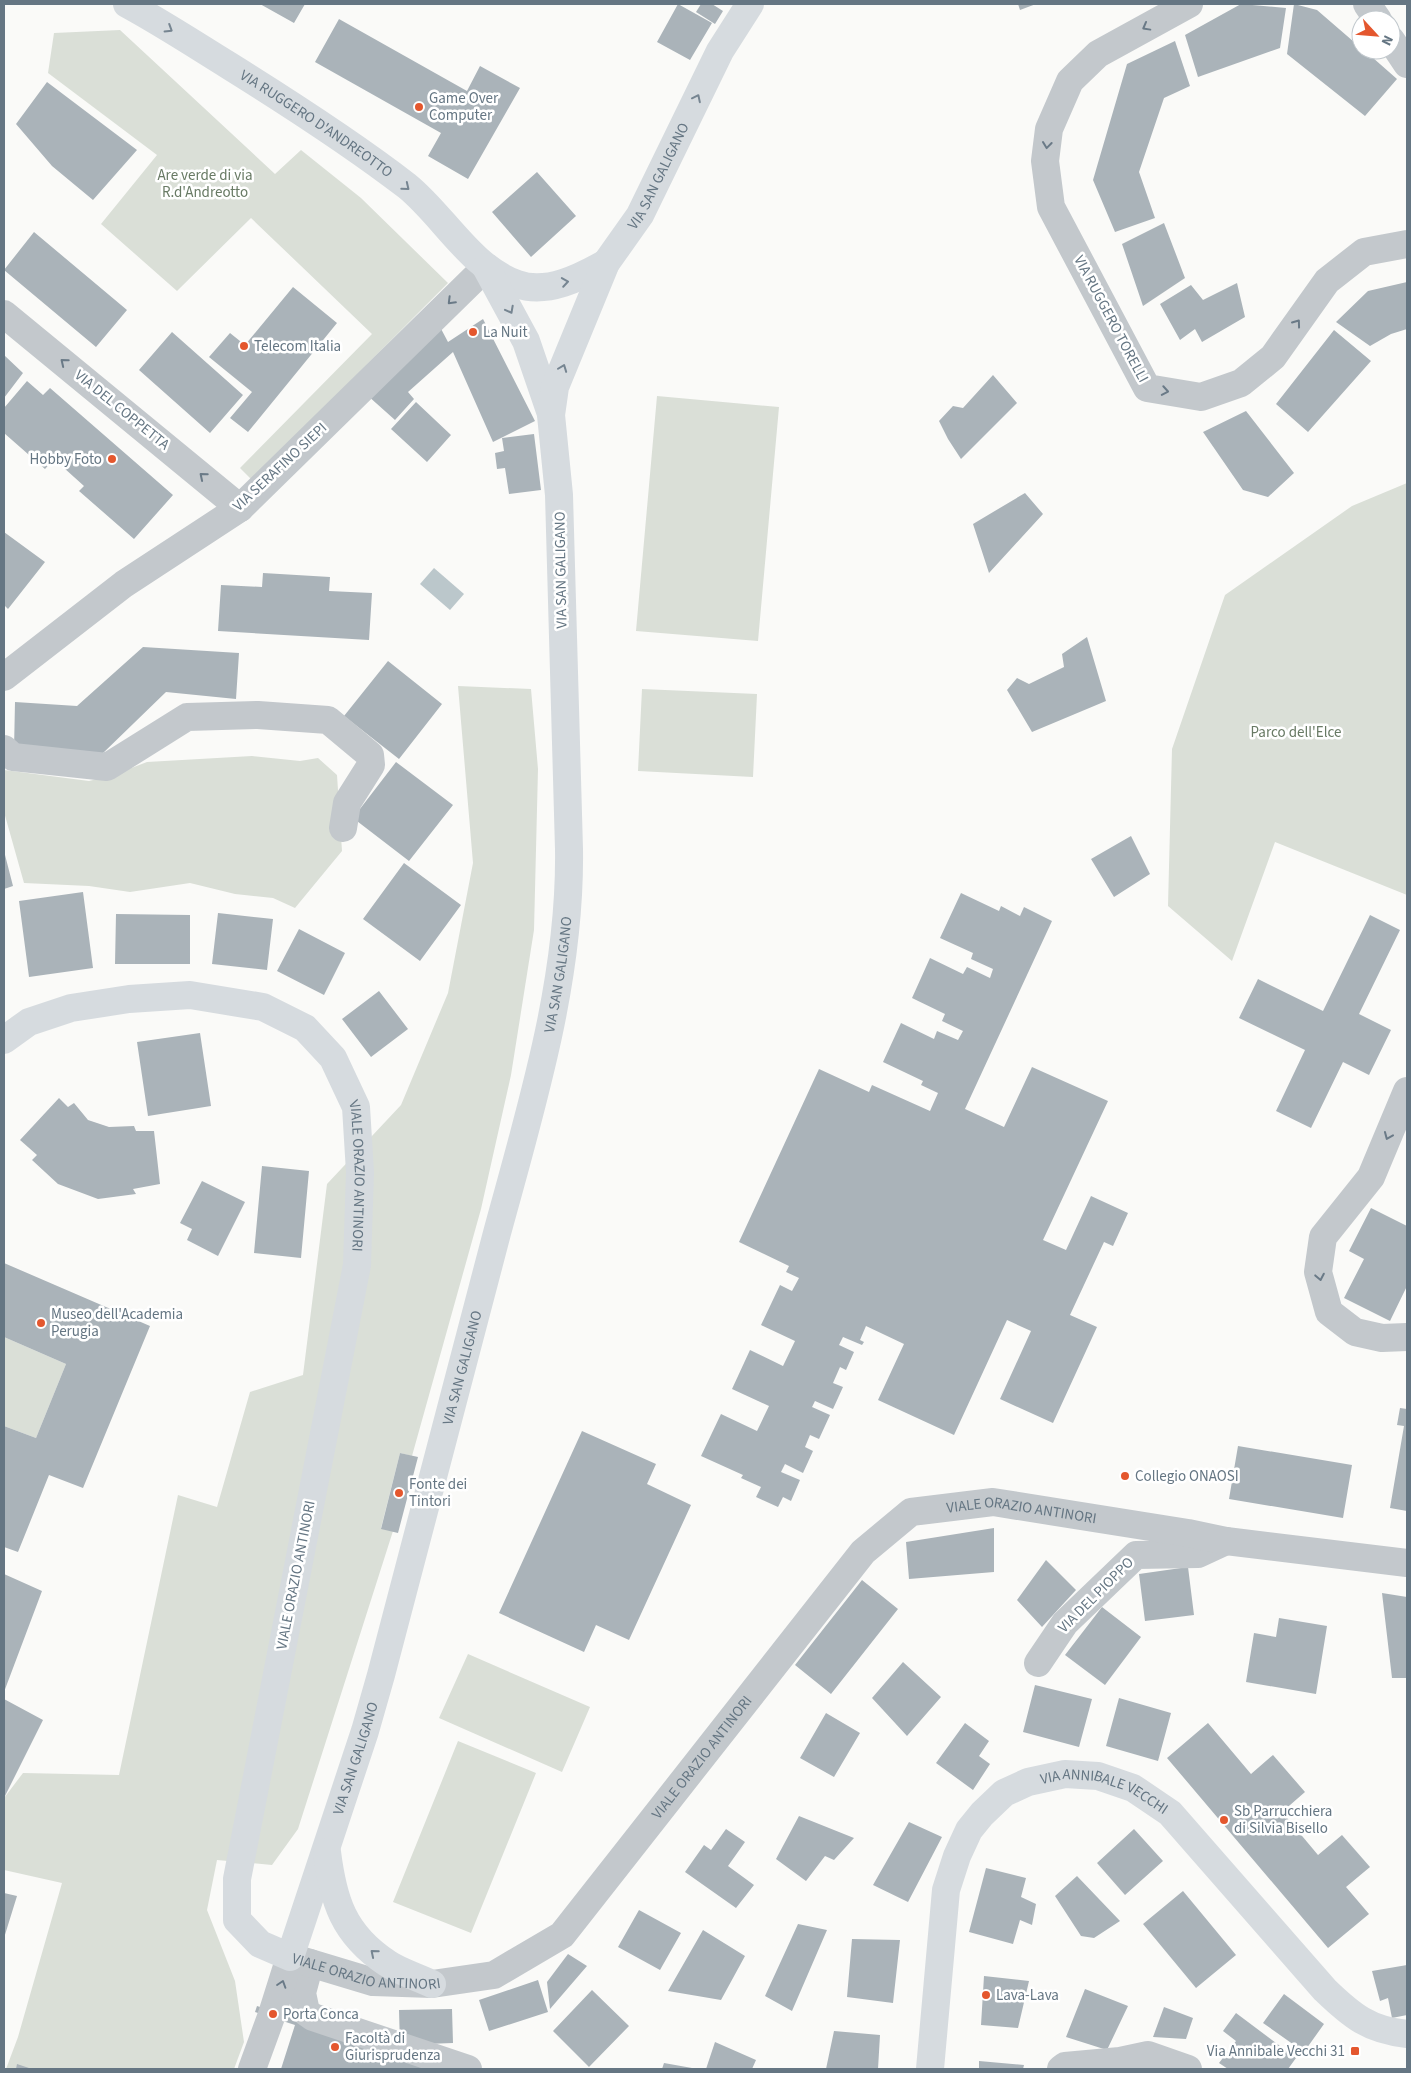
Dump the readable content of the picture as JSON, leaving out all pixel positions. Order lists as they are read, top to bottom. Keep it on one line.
{"streets":{"street":["VIA RUGGERO D'ANDREOTTO","VIA SAN GALIGANO","VIA RUGGERO TORELLI","VIA DEL COPPETTA","VIA SERAFINO SIEPI","VIALE ORAZIO ANTINORI","VIA DEL PIOPPO","VIA ANNIBALE VECCHI"]},"crossings":[["VIA RUGGERO D'ANDREOTTO","VIA SAN GALIGANO"],["VIA RUGGERO D'ANDREOTTO","VIA SERAFINO SIEPI"],["VIA SAN GALIGANO","VIALE ORAZIO ANTINORI"],["VIA DEL COPPETTA","VIA SERAFINO SIEPI"],["VIALE ORAZIO ANTINORI","VIA DEL PIOPPO"]],"one_way":["VIA RUGGERO D'ANDREOTTO","VIA DEL COPPETTA","VIA SERAFINO SIEPI"],"parks":["Are verde di via R.d'Andreotto","Parco dell'Elce"],"places":{"other":["Game Over Computer","La Nuit","Telecom Italia","Hobby Foto","Museo dell'Academia Perugia","Collegio ONAOSI","Fonte dei Tintori","Sb Parrucchiera di Silvia Bisello","Lava-Lava","Porta Conca","Facoltà di Giurisprudenza"],"transit":["Via Annibale Vecchi 31"]},"north":"bottom right"}
